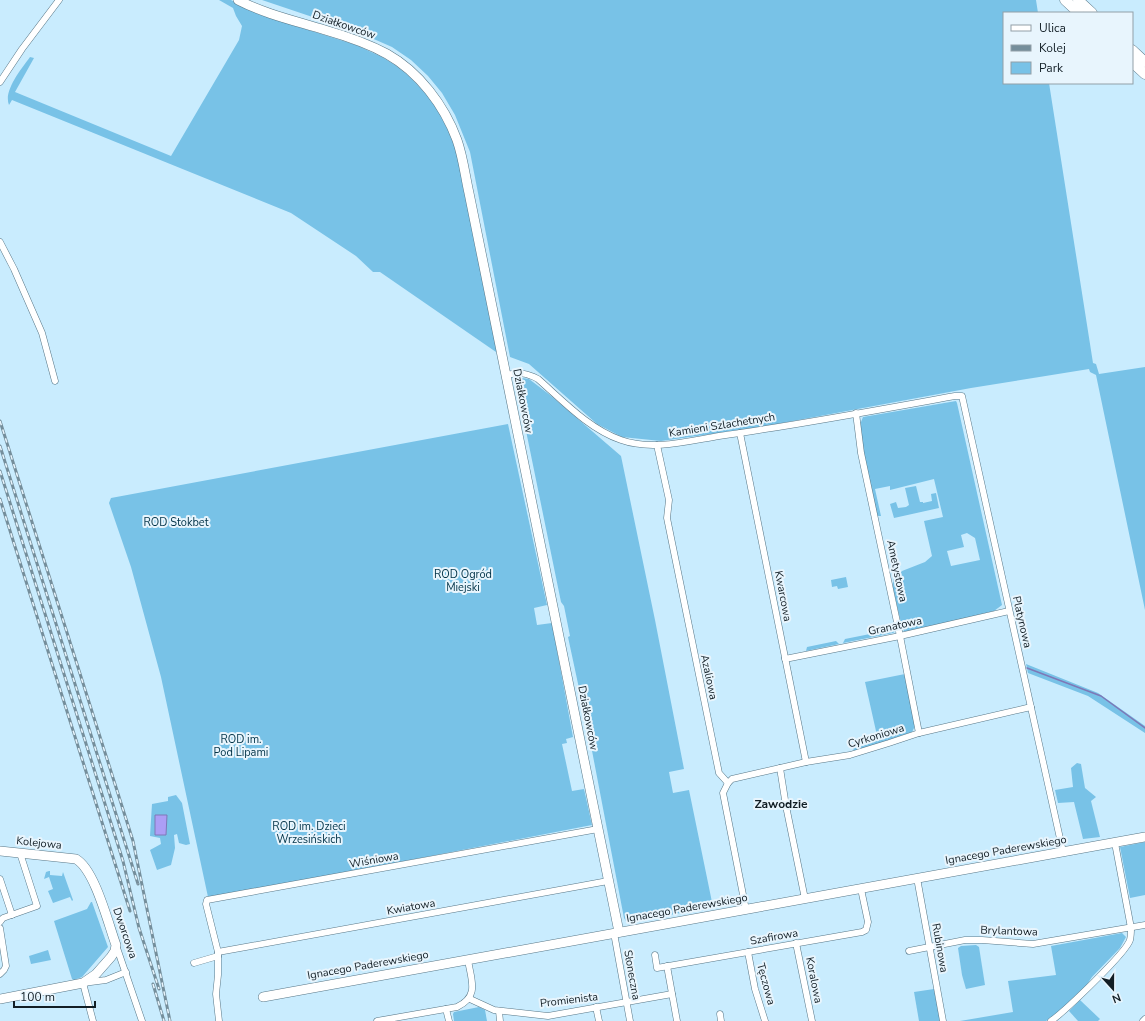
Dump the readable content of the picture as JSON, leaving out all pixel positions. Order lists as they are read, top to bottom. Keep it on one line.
{"streets":{"street":["Działkowców","Kamieni Szlachetnych","Ametystowa","Kwarcowa","Platynowa","Granatowa","Azaliowa","Cyrkoniowa","Kolejowa","Ignacego Paderewskiego","Wiśniowa","Kwiatowa","Brylantowa","Dworcowa","Szafirowa","Rubinowa","Słoneczna","Koralowa","Tęczowa","Promienista"]},"crossings":[["Działkowców","Kamieni Szlachetnych"],["Działkowców","Ignacego Paderewskiego"],["Działkowców","Wiśniowa"],["Działkowców","Kwiatowa"],["Działkowców","Słoneczna"],["Kamieni Szlachetnych","Ametystowa"],["Kamieni Szlachetnych","Kwarcowa"],["Kamieni Szlachetnych","Platynowa"],["Kamieni Szlachetnych","Azaliowa"],["Ametystowa","Granatowa"],["Ametystowa","Cyrkoniowa"],["Kwarcowa","Granatowa"],["Kwarcowa","Cyrkoniowa"],["Platynowa","Granatowa"],["Platynowa","Cyrkoniowa"],["Platynowa","Ignacego Paderewskiego"],["Azaliowa","Cyrkoniowa"],["Kolejowa","Dworcowa"],["Ignacego Paderewskiego","Szafirowa"],["Ignacego Paderewskiego","Rubinowa"],["Ignacego Paderewskiego","Słoneczna"],["Wiśniowa","Kwiatowa"],["Brylantowa","Rubinowa"],["Szafirowa","Koralowa"],["Szafirowa","Tęczowa"],["Słoneczna","Promienista"]],"districts":["Zawodzie"],"parks":["ROD Stokbet","ROD Ogród Miejski","ROD im. Pod Lipami","ROD im. Dzieci Wrzesińskich"],"legend":["Ulica","Kolej","Park"],"scale_bar":"100 m","north":"bottom"}
